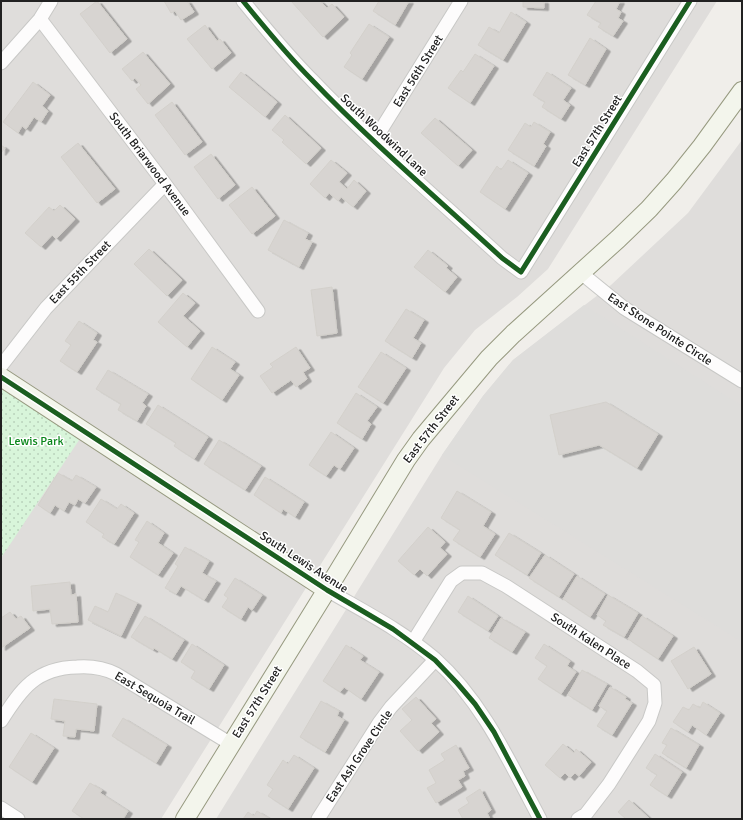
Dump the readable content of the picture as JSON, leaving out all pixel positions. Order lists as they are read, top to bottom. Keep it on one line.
{"streets":{"main road":["East 57th Street","South Lewis Avenue"],"street":["East 56th Street","South Woodwind Lane","South Briarwood Avenue","East 55th Street","East Stone Pointe Circle","South Kalen Place","East Sequoia Trail","East Ash Grove Circle"]},"crossings":[["East 56th Street","South Woodwind Lane"],["East 57th Street","South Woodwind Lane"],["East 57th Street","East Stone Pointe Circle"],["East 57th Street","South Lewis Avenue"],["East 57th Street","East Sequoia Trail"],["South Briarwood Avenue","East 55th Street"],["South Lewis Avenue","South Kalen Place"],["South Lewis Avenue","East Ash Grove Circle"]],"parks":["Lewis Park"]}
